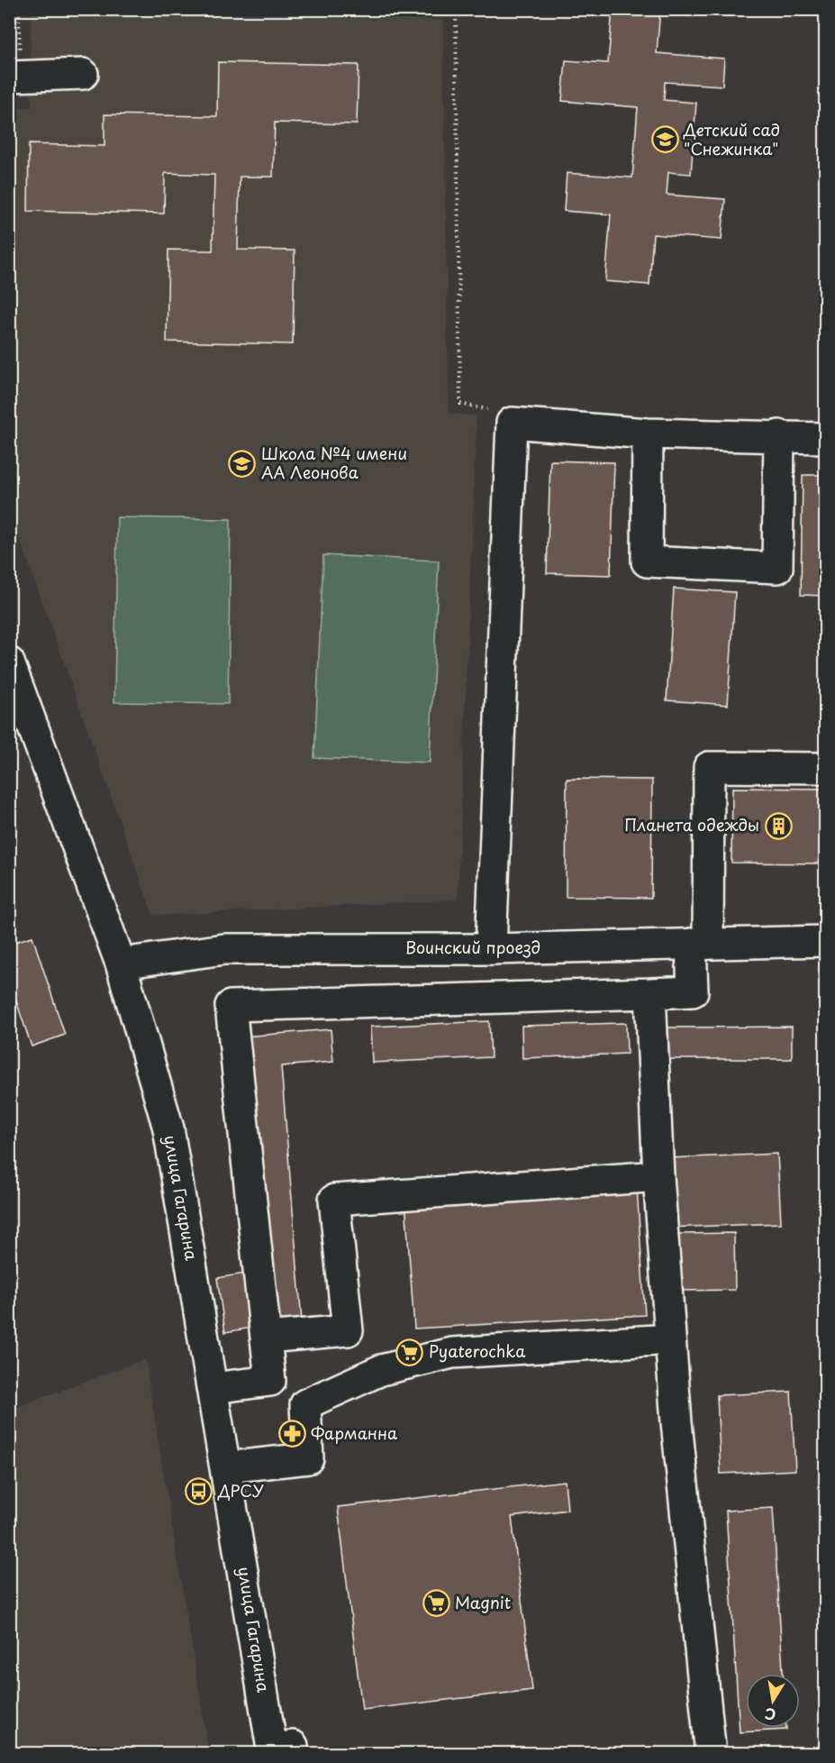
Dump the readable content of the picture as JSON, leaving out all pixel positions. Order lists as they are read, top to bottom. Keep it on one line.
{"streets":{"main road":["Воинский проезд","улица Гагарина"]},"crossings":[["Воинский проезд","улица Гагарина"]],"places":{"school or university":["Детский сад \"Снежинка\"","Школа №4 имени АА Леонова"],"building":["Планета одежды"],"supermarket":["Pyaterochka","Magnit"],"pharmacy":["Фарманна"],"bus stop":["ДРСУ"]},"north":"bottom"}
